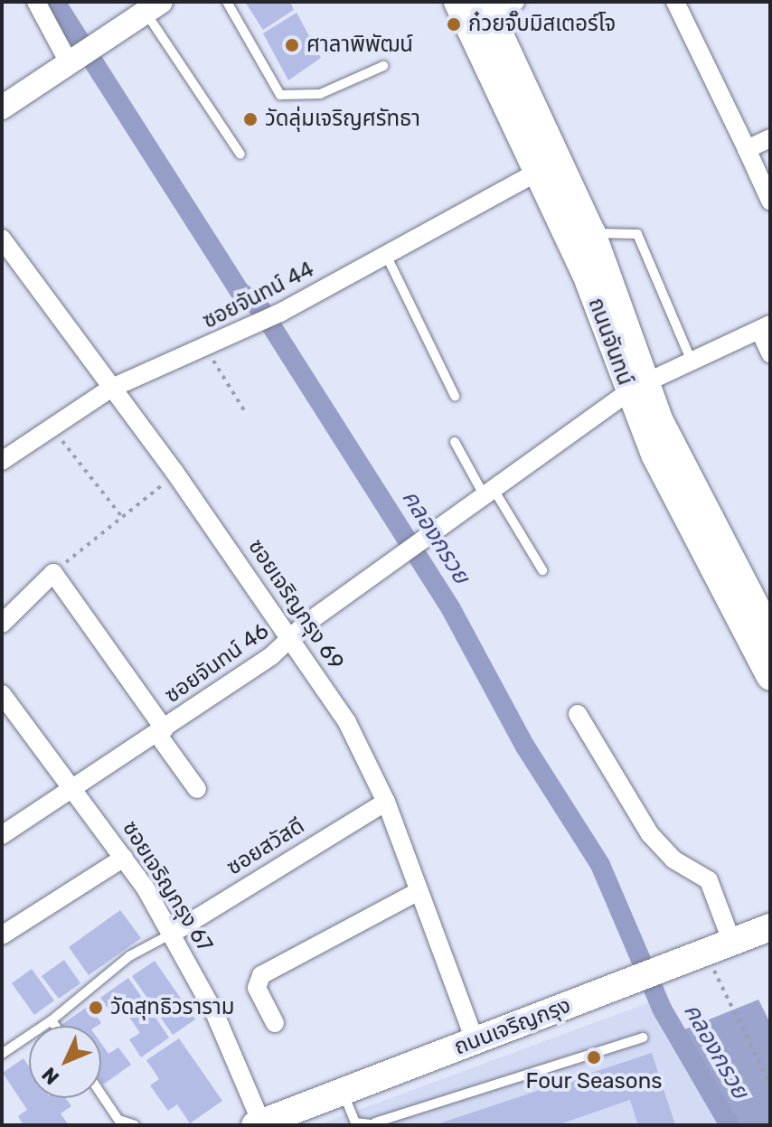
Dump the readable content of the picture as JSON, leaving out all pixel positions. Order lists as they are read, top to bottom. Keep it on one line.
{"streets":{"main road":["ถนนจันทน์","ถนนเจริญกรุง"],"street":["ซอยจันทน์ 44","ซอยเจริญกรุง 69","ซอยจันทน์ 46","ซอยสวัสดี","ซอยเจริญกรุง 67"]},"crossings":[["ซอยจันทน์ 44","ถนนจันทน์"],["ซอยจันทน์ 44","ซอยเจริญกรุง 69"],["ถนนจันทน์","ซอยจันทน์ 46"],["ซอยเจริญกรุง 69","ซอยจันทน์ 46"],["ซอยเจริญกรุง 69","ซอยสวัสดี"],["ซอยเจริญกรุง 69","ถนนเจริญกรุง"],["ซอยจันทน์ 46","ซอยเจริญกรุง 67"],["ซอยสวัสดี","ซอยเจริญกรุง 67"],["ซอยเจริญกรุง 67","ถนนเจริญกรุง"]],"water":["คลองกรวย"],"places":["ก๋วยจั๊บมิสเตอร์โจ","ศาลาพิพัฒน์","วัดลุ่มเจริญศรัทธา","วัดสุทธิวราราม","Four Seasons"],"north":"bottom left"}
